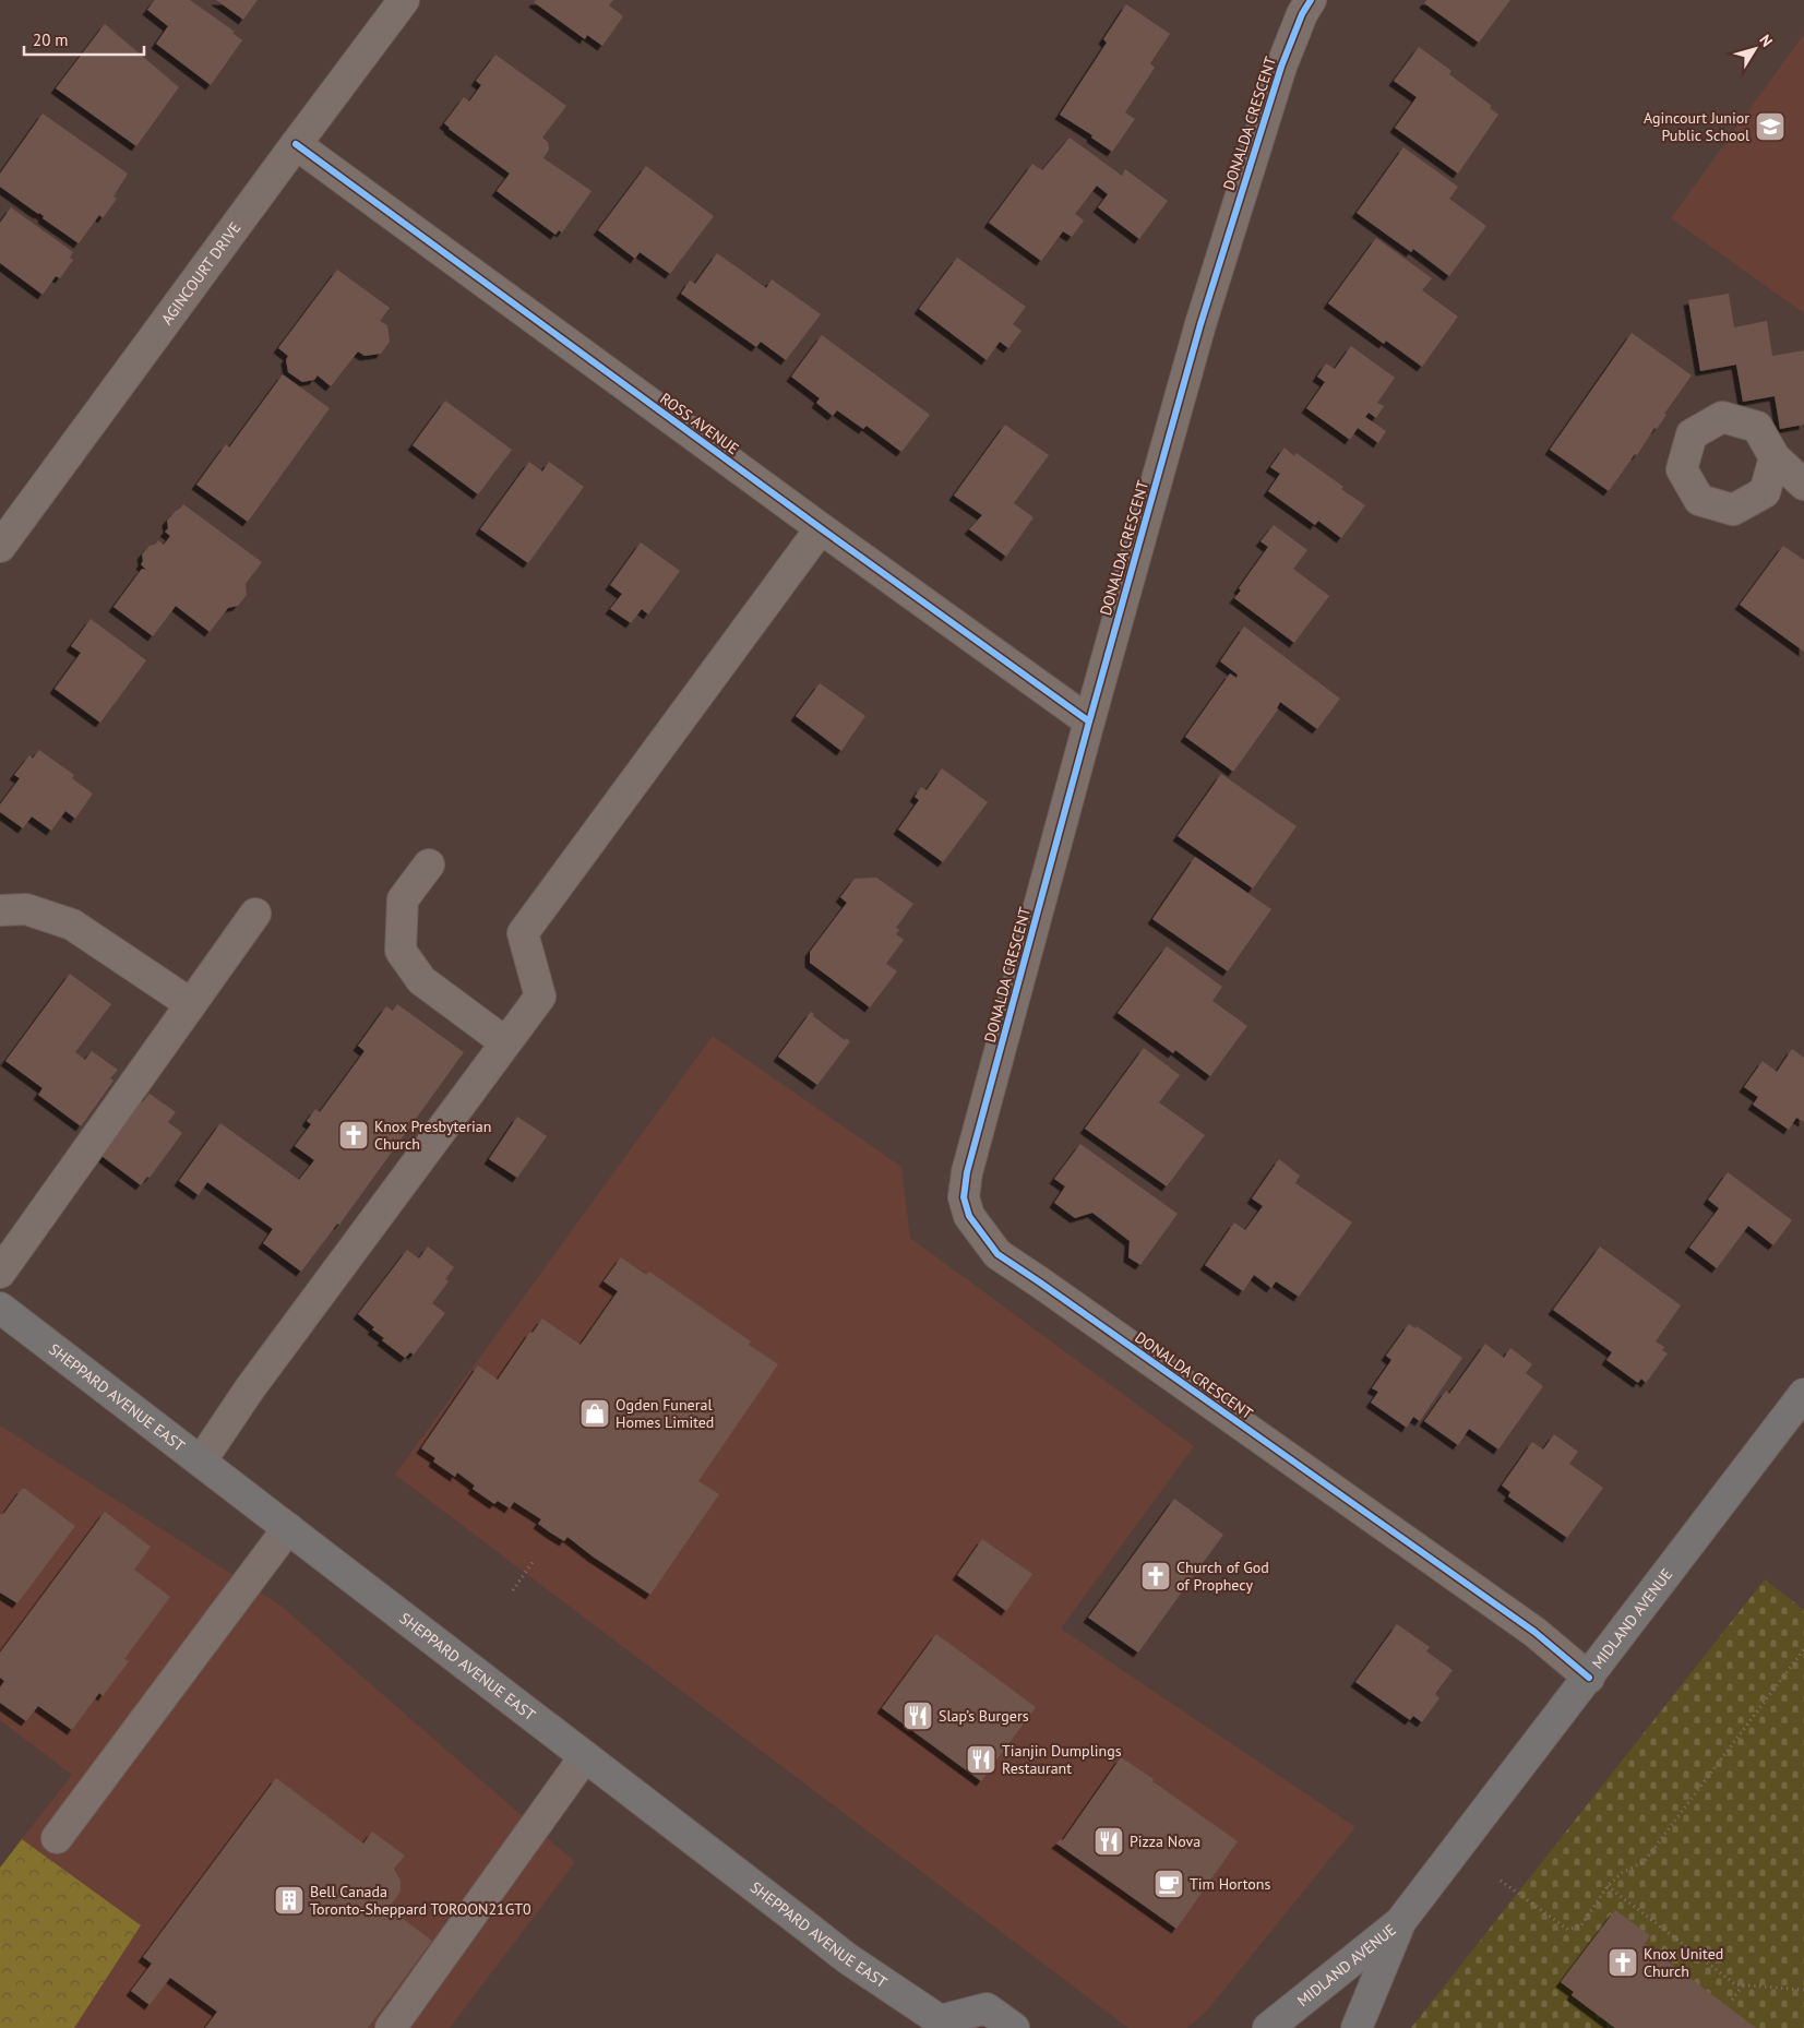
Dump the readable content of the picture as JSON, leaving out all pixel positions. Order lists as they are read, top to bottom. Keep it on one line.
{"streets":{"main road":["SHEPPARD AVENUE EAST","MIDLAND AVENUE"],"street":["DONALDA CRESCENT","AGINCOURT DRIVE","ROSS AVENUE"]},"crossings":[["DONALDA CRESCENT","ROSS AVENUE"],["DONALDA CRESCENT","MIDLAND AVENUE"],["AGINCOURT DRIVE","ROSS AVENUE"]],"places":{"school or university":["Agincourt Junior Public School"],"church":["Knox Presbyterian Church","Church of God of Prophecy","Knox United Church"],"shop":["Ogden Funeral Homes Limited"],"restaurant":["Slap’s Burgers","Tianjin Dumplings Restaurant","Pizza Nova"],"cafe":["Tim Hortons"],"building":["Bell Canada Toronto-Sheppard TOROON21GT0"]},"scale_bar":"20 m","north":"top right"}
